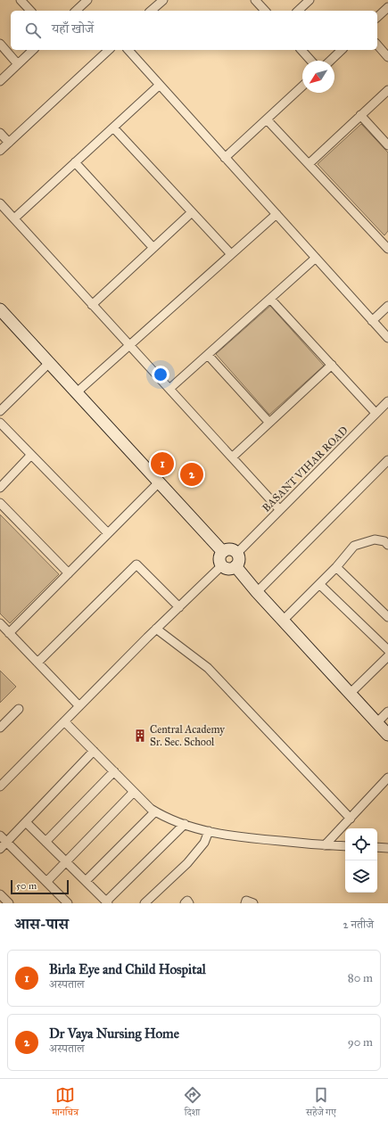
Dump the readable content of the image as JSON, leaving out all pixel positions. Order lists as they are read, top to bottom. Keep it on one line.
{"streets":{"street":["BASANT VIHAR ROAD"]},"places":{"building":["Central Academy Sr. Sec. School"]},"scale_bar":"50 m","north":"bottom left","page":{"search":"यहाँ खोजें","pins":["1","2"],"scale":"50 m","heading":["आस-पास","2 नतीजे"],"list":[{"mark":"1","name":"Birla Eye and Child Hospital","note":"अस्पताल","value":"80 m"},{"mark":"2","name":"Dr Vaya Nursing Home","note":"अस्पताल","value":"90 m"}],"nav":["मानचित्र","दिशा","सहेजे गए"]}}
